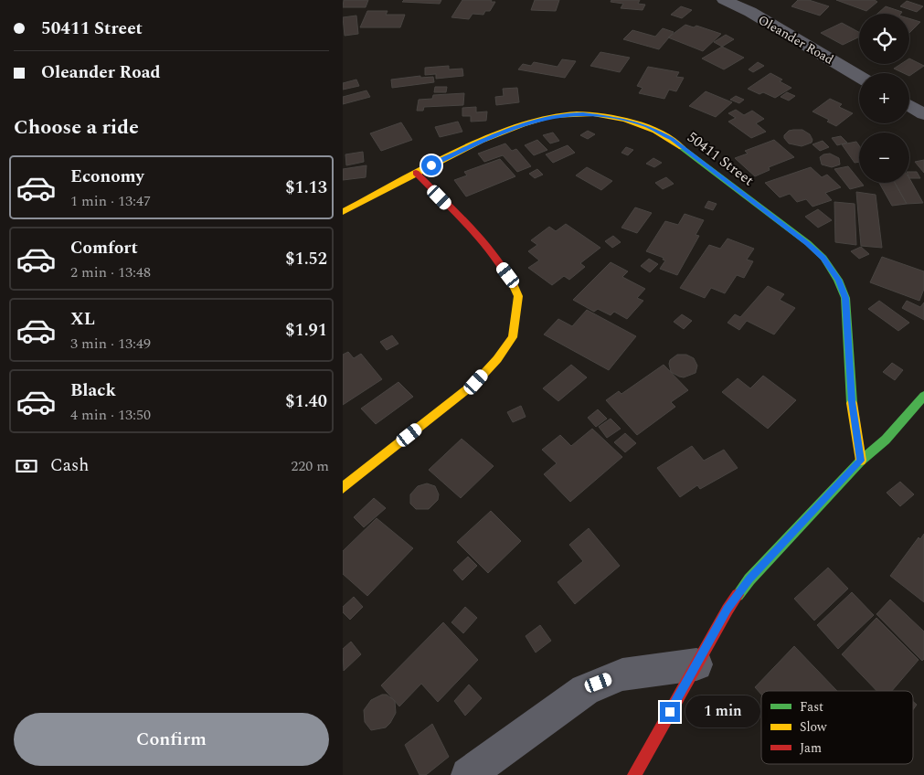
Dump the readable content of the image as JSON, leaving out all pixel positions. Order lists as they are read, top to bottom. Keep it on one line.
{"streets":{"street":["Oleander Road","50411 Street"]},"legend":["Fast","Slow","Jam"],"page":{"banner":["50411 Street","Oleander Road"],"map_buttons":["+","−"],"heading":"Choose a ride","list":[{"name":"Economy","note":"1 min · 13:47","value":"$1.13"},{"name":"Comfort","note":"2 min · 13:48","value":"$1.52"},{"name":"XL","note":"3 min · 13:49","value":"$1.91"},{"name":"Black","note":"4 min · 13:50","value":"$1.40"}],"pay":["Cash","220 m"],"bubble":"1 min","buttons":"Confirm"}}
